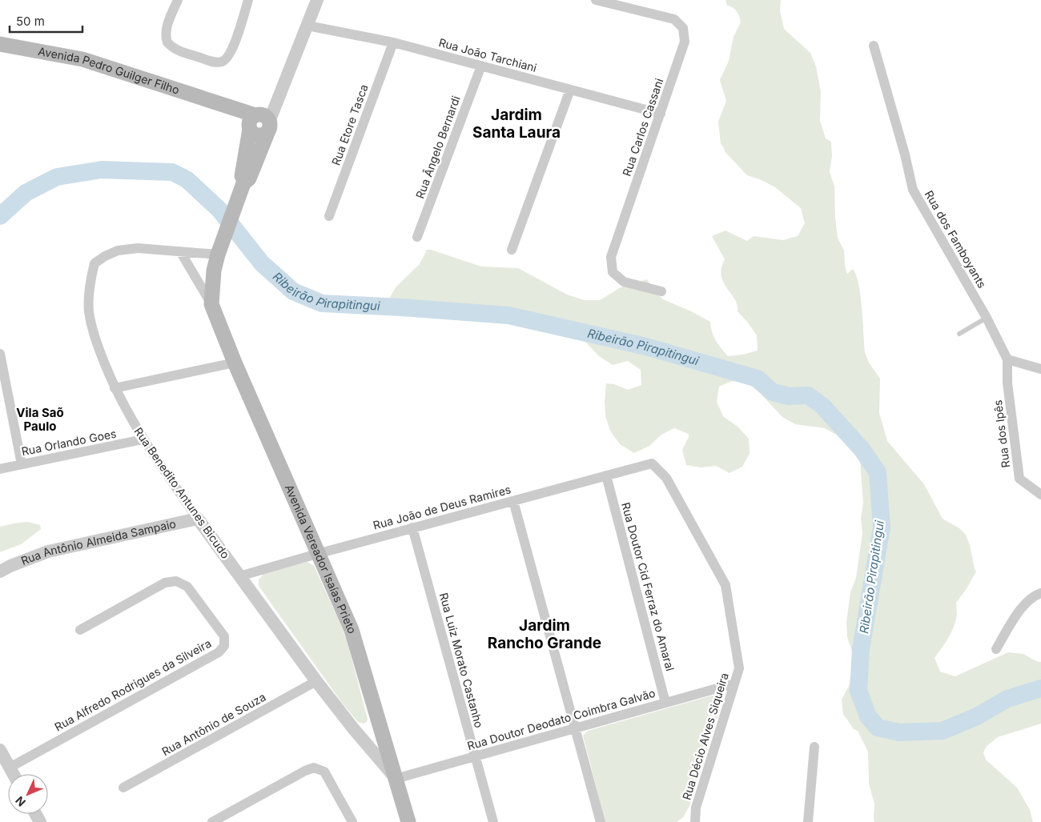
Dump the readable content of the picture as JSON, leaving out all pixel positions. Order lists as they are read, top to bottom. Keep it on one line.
{"streets":{"main road":["Avenida Pedro Guilger Filho","Avenida Vereador Isaías Prieto"],"street":["Rua João Tarchiani","Rua Etore Tasca","Rua Carlos Cassani","Rua Ângelo Bernardi","Rua dos Famboyants","Rua dos Ipês","Rua Orlando Goes","Rua Benedito Antunes Bicudo","Rua João de Deus Ramires","Rua Antônio Almeida Sampaio","Rua Doutor Cid Ferraz do Amaral","Rua Luiz Morato Castanho","Rua Alfredo Rodrigues da Silveira","Rua Doutor Deodato Coimbra Galvão","Rua Antônio de Souza","Rua Décio Alves Siqueira"]},"crossings":[["Rua João Tarchiani","Rua Etore Tasca"],["Rua João Tarchiani","Rua Carlos Cassani"],["Rua João Tarchiani","Rua Ângelo Bernardi"],["Avenida Pedro Guilger Filho","Avenida Vereador Isaías Prieto"],["Rua dos Famboyants","Rua dos Ipês"],["Rua Orlando Goes","Rua Benedito Antunes Bicudo"],["Rua Benedito Antunes Bicudo","Rua João de Deus Ramires"],["Rua Benedito Antunes Bicudo","Rua Antônio Almeida Sampaio"],["Rua Benedito Antunes Bicudo","Avenida Vereador Isaías Prieto"],["Rua Benedito Antunes Bicudo","Rua Doutor Deodato Coimbra Galvão"],["Rua Benedito Antunes Bicudo","Rua Antônio de Souza"],["Rua João de Deus Ramires","Avenida Vereador Isaías Prieto"],["Rua João de Deus Ramires","Rua Doutor Cid Ferraz do Amaral"],["Rua João de Deus Ramires","Rua Luiz Morato Castanho"],["Rua João de Deus Ramires","Rua Décio Alves Siqueira"],["Avenida Vereador Isaías Prieto","Rua Doutor Deodato Coimbra Galvão"],["Rua Doutor Cid Ferraz do Amaral","Rua Doutor Deodato Coimbra Galvão"],["Rua Luiz Morato Castanho","Rua Doutor Deodato Coimbra Galvão"],["Rua Doutor Deodato Coimbra Galvão","Rua Décio Alves Siqueira"]],"districts":["Jardim Santa Laura","Vila Saõ Paulo","Jardim Rancho Grande"],"water":["Ribeirão Pirapitingui"],"scale_bar":"50 m","north":"bottom left"}
